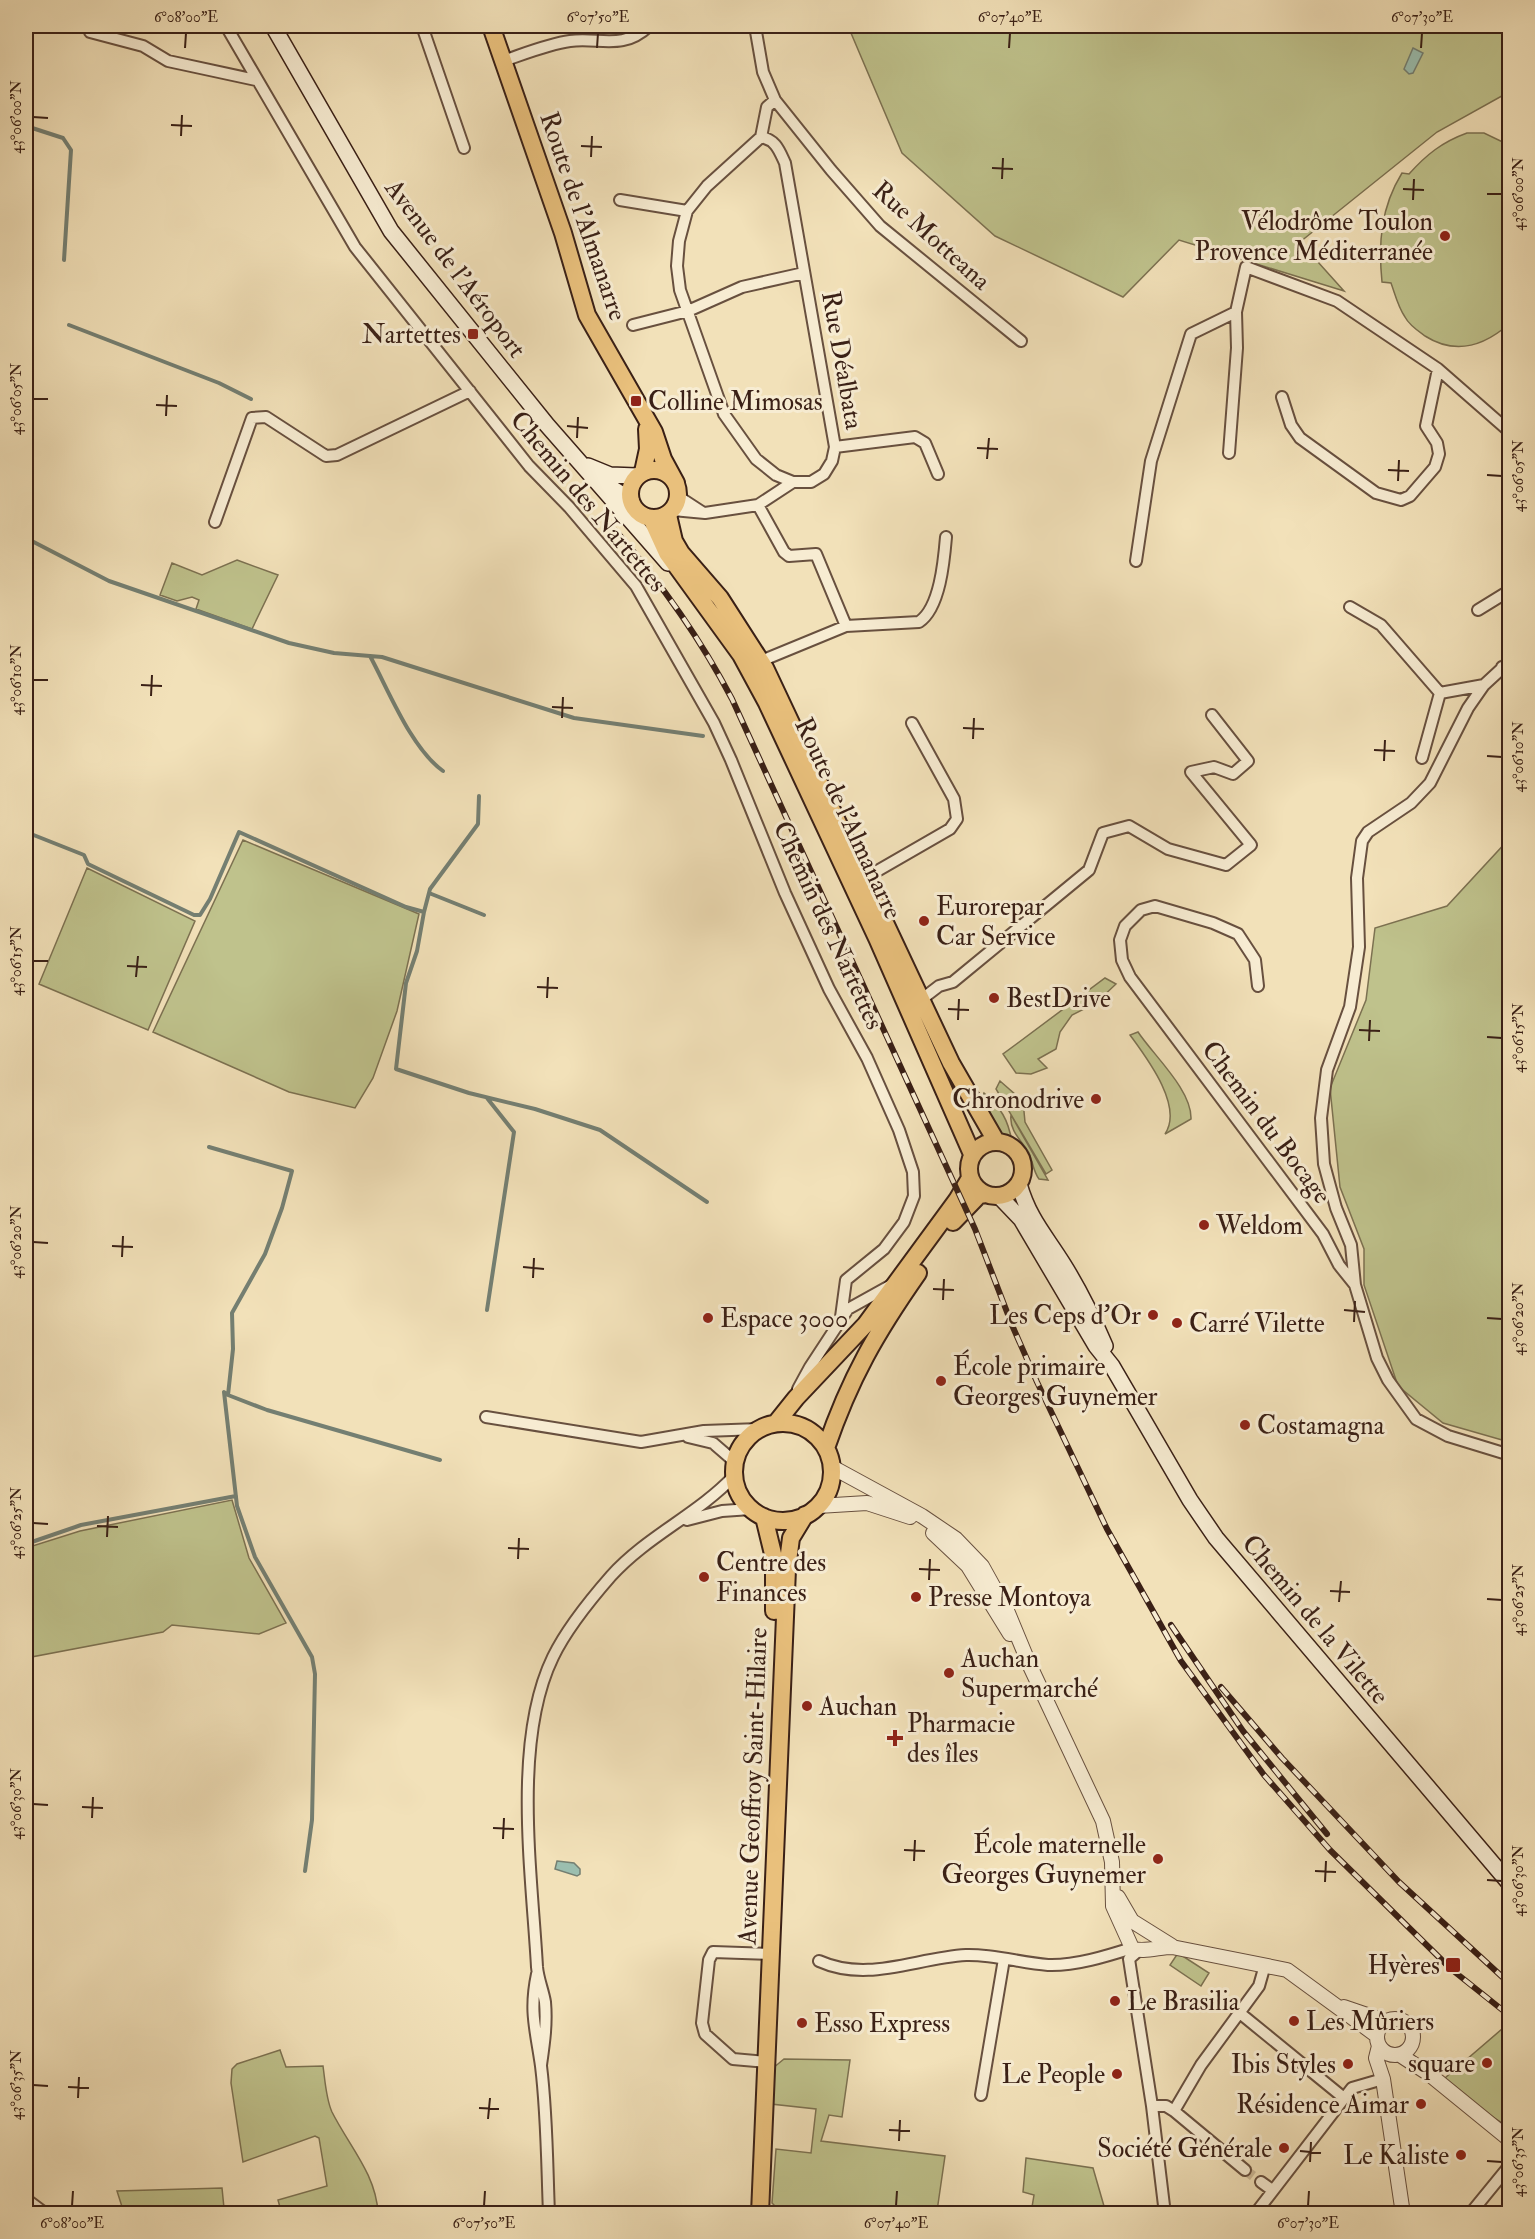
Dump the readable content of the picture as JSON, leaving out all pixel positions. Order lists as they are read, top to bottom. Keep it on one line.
{"streets":{"main road":["Route de l'Almanarre","Avenue de l'Aéroport","Chemin de la Vilette","Avenue Geoffroy Saint-Hilaire"],"street":["Rue Motteana","Rue Déalbata","Chemin des Nartettes","Chemin du Bocage"]},"crossings":[["Route de l'Almanarre","Avenue de l'Aéroport"],["Route de l'Almanarre","Rue Déalbata"],["Route de l'Almanarre","Chemin de la Vilette"]],"places":{"other":["Vélodrôme Toulon Provence Méditerranée","Eurorepar Car Service","BestDrive","Chronodrive","Weldom","Les Ceps d'Or","Espace 3000","Carré Vilette","École primaire Georges Guynemer","Costamagna","Centre des Finances","Presse Montoya","Auchan Supermarché","Auchan","École maternelle Georges Guynemer","Le Brasilia","Les Mûriers","Esso Express","square","Ibis Styles","Le People","Résidence Aimar","Société Générale","Le Kaliste"],"transit":["Nartettes","Colline Mimosas","Hyères"],"health":["Pharmacie des îles"]},"coordinates":["6°08'00\"E","6°07'50\"E","6°07'40\"E","6°07'30\"E","43°06'00\"N","43°06'05\"N","43°06'10\"N","43°06'15\"N","43°06'20\"N","43°06'25\"N","43°06'30\"N","43°06'35\"N"]}
